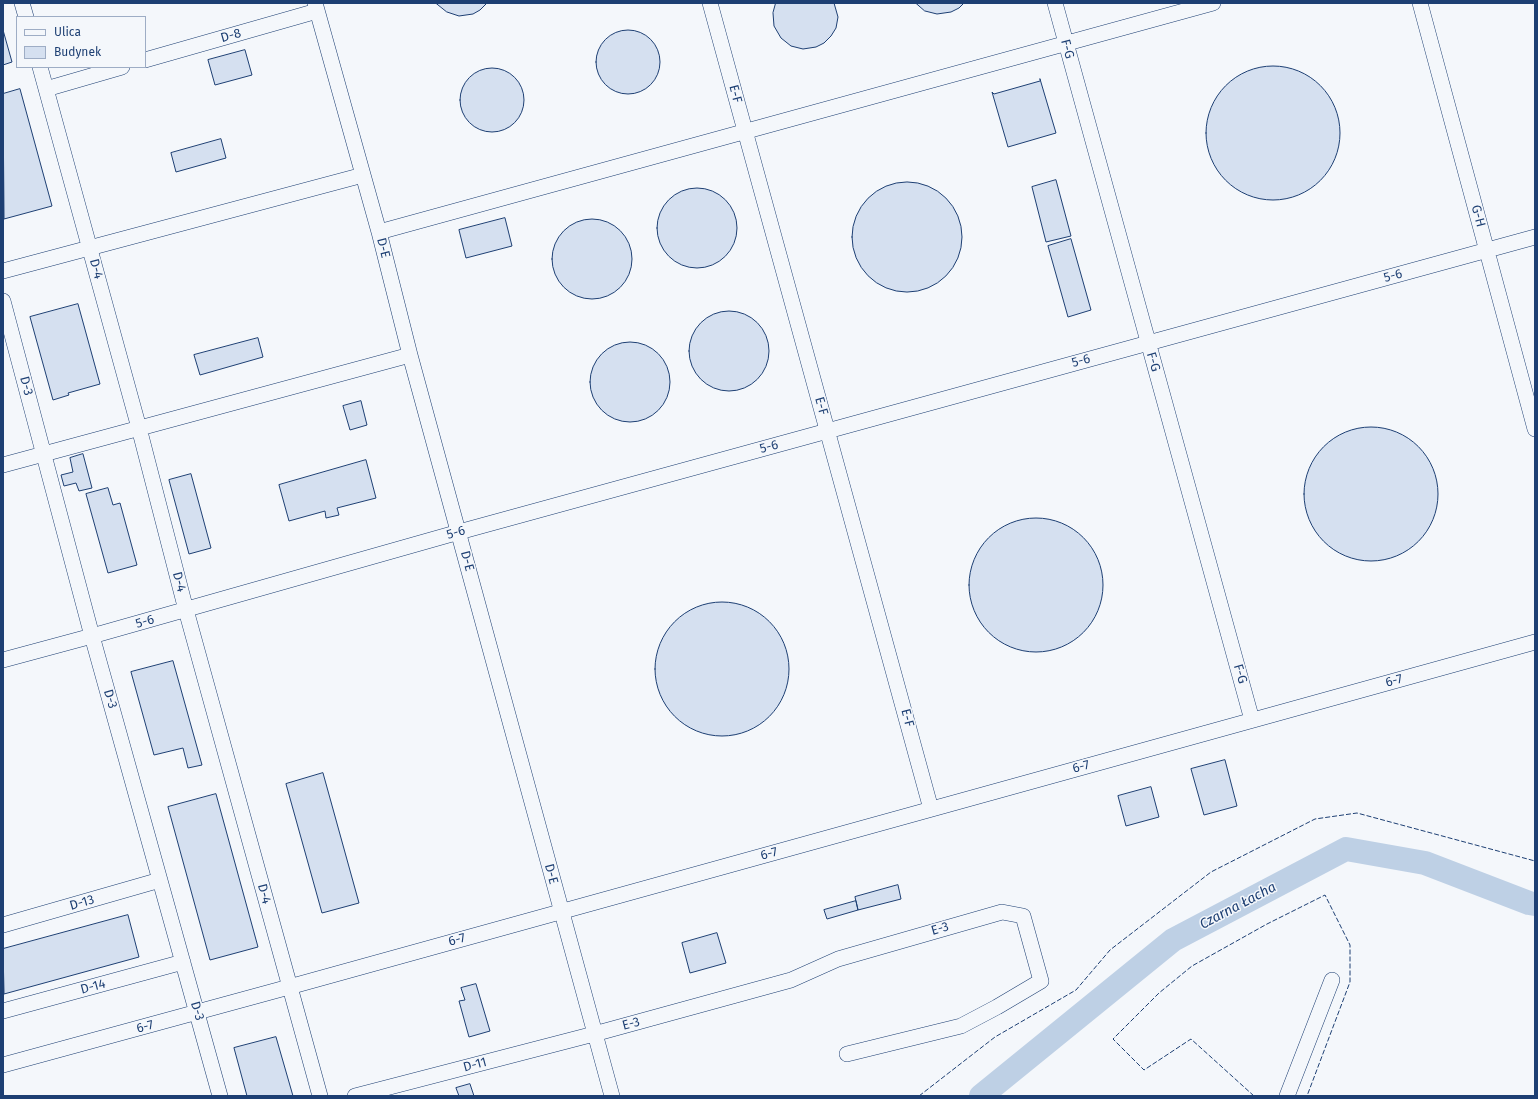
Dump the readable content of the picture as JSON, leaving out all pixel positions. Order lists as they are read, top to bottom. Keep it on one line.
{"streets":{"lane":["D-8","F-G","E-F","G-H","D-E","D-4","5-6","D-3","6-7","D-13","E-3","D-14","D-11"]},"crossings":[["D-8","D-E"],["F-G","5-6"],["F-G","6-7"],["E-F","5-6"],["E-F","6-7"],["G-H","5-6"],["D-E","5-6"],["D-E","6-7"],["D-E","E-3"],["D-E","D-11"],["D-4","5-6"],["D-4","6-7"],["5-6","D-3"],["D-3","6-7"],["D-3","D-13"],["D-3","D-14"],["E-3","D-11"]],"water":["Czarna Łacha"],"legend":["Ulica","Budynek"]}
